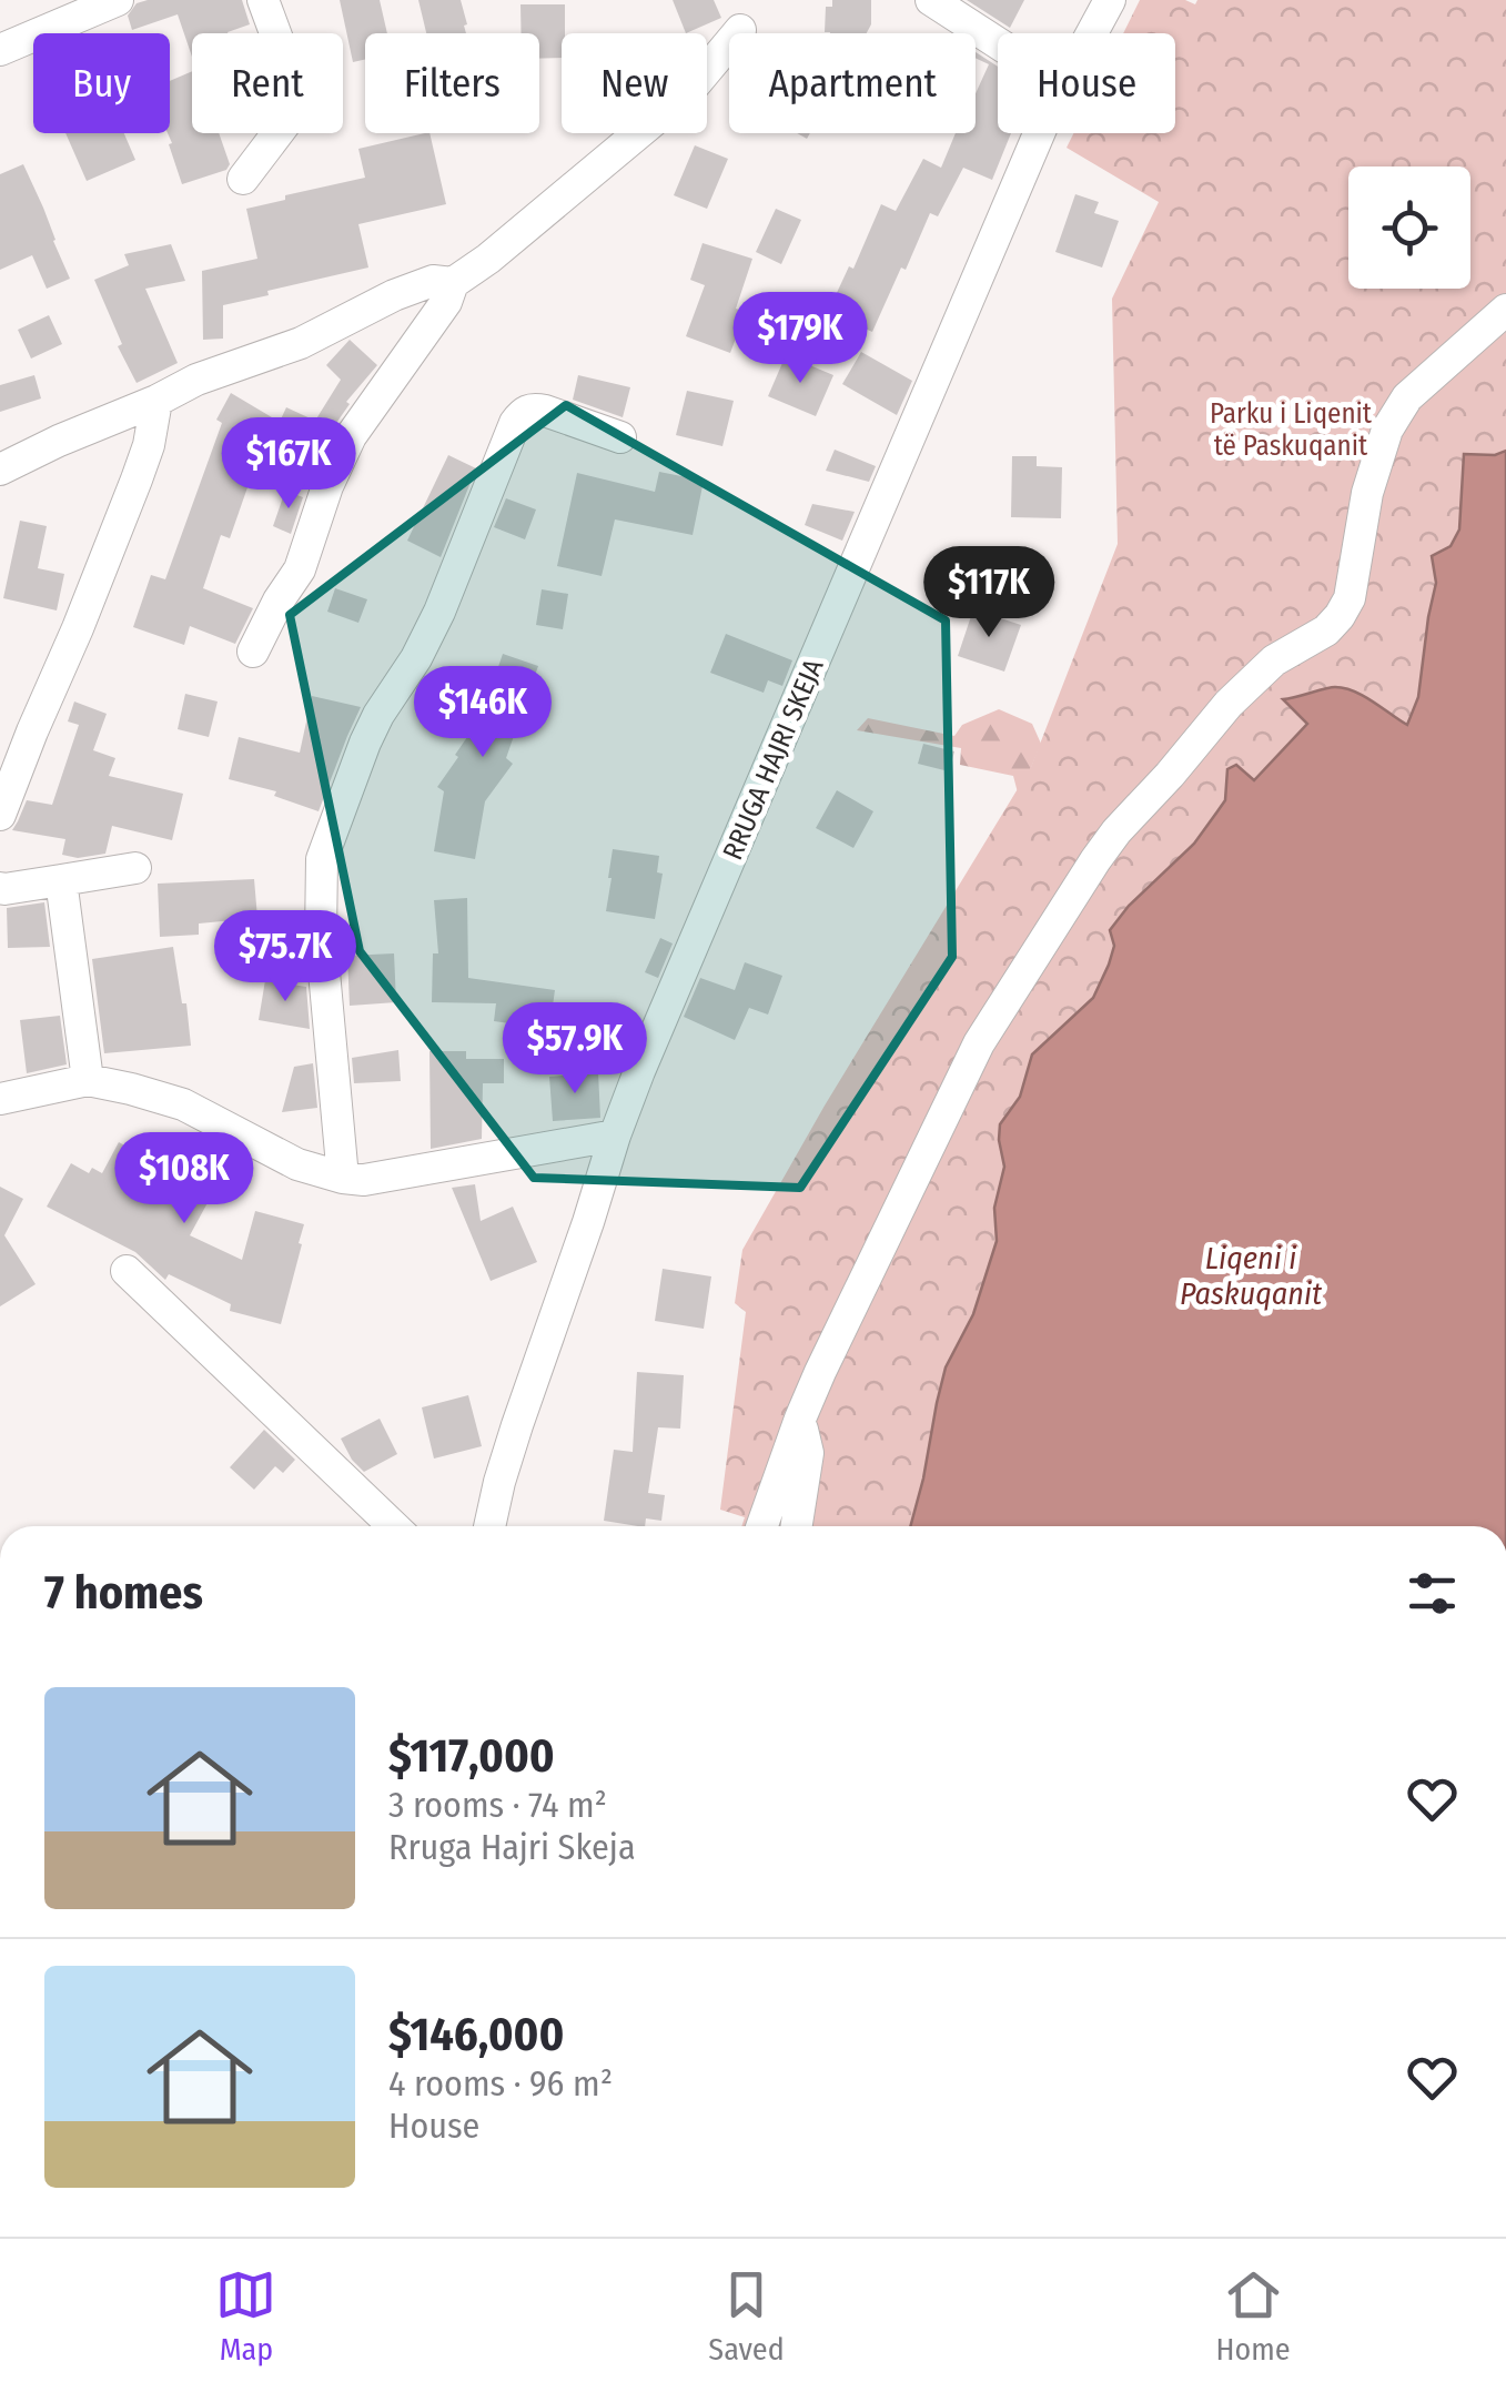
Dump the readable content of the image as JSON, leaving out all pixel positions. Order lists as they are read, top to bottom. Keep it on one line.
{"streets":{"street":["RRUGA HAJRI SKEJA"]},"water":["Liqeni i Paskuqanit"],"parks":["Parku i Liqenit të Paskuqanit"],"page":{"chip":["Buy","Rent","Filters","New","Apartment","House"],"price":["$179K","$167K","$117K","$146K","$75.7K","$57.9K","$108K"],"heading":"7 homes","list":[{"name":"$117,000","note":"3 rooms · 74 m² · Rruga Hajri Skeja"},{"name":"$146,000","note":"4 rooms · 96 m² · House"}],"tabs":["Map","Saved","Home"]}}
